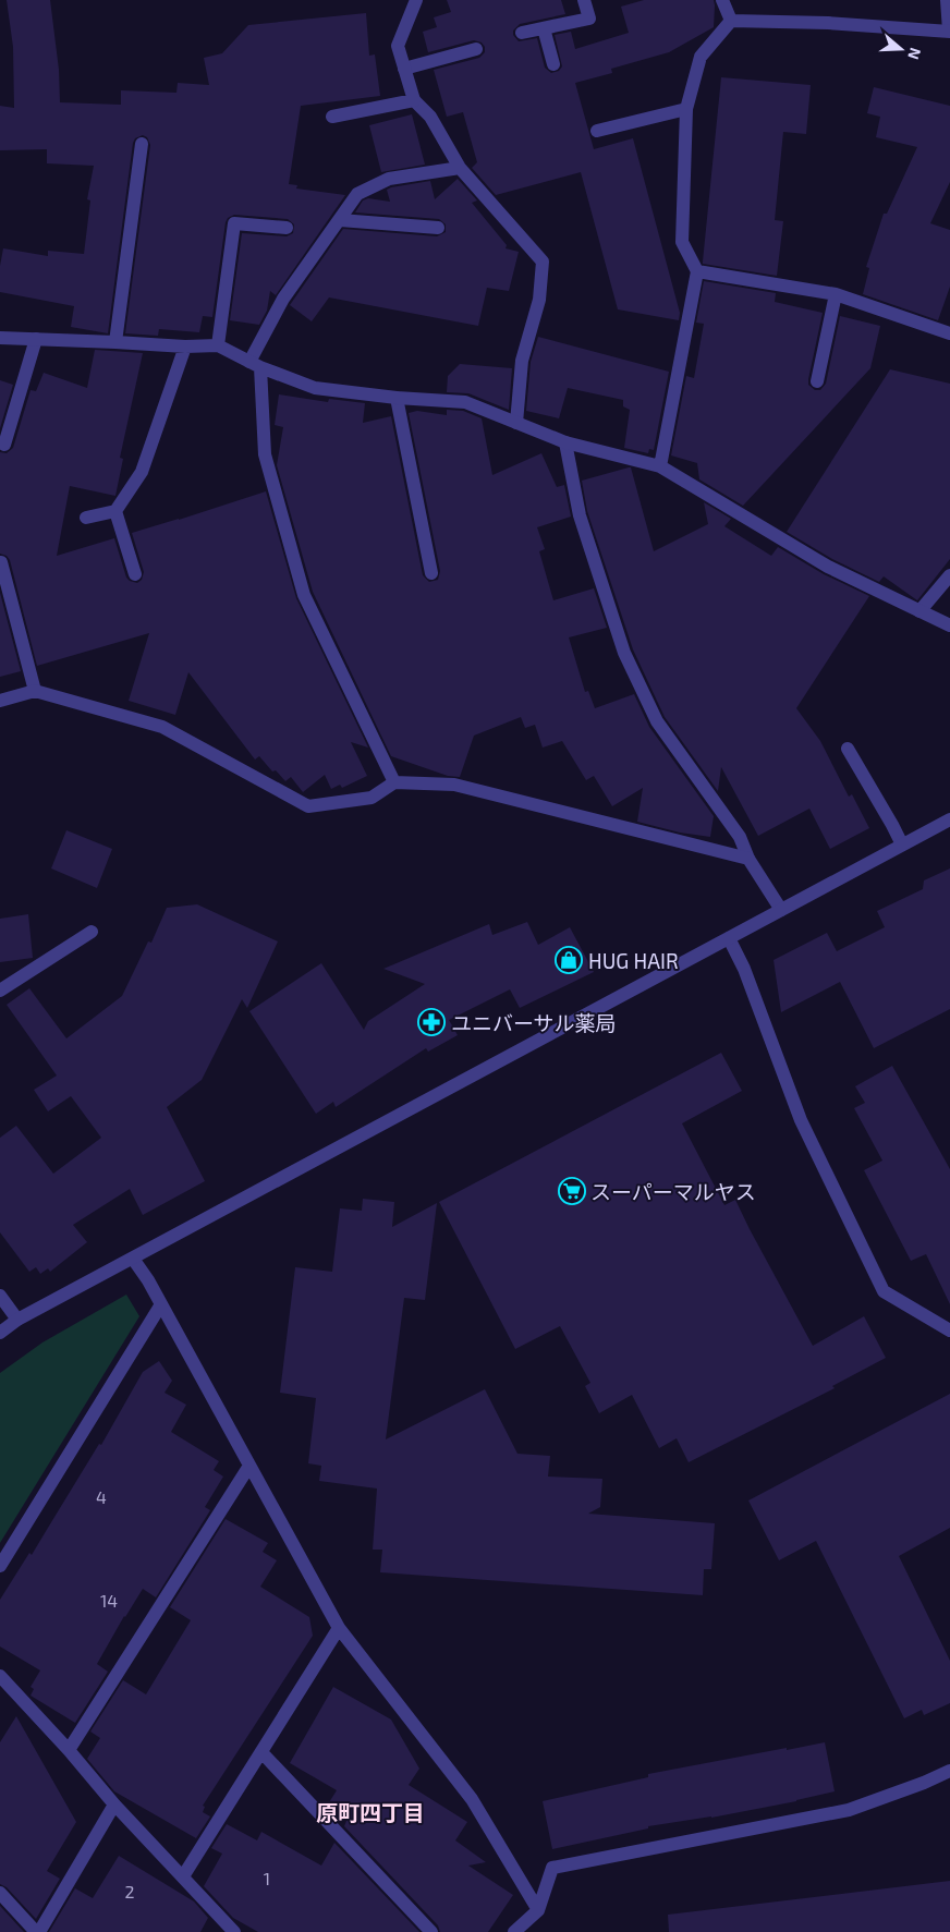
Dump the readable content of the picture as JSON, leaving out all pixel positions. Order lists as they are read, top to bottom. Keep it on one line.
{"districts":["原町四丁目"],"places":{"shop":["HUG HAIR"],"pharmacy":["ユニバーサル薬局"],"supermarket":["スーパーマルヤス"]},"house_numbers":["4","14","1","2"],"north":"right"}
